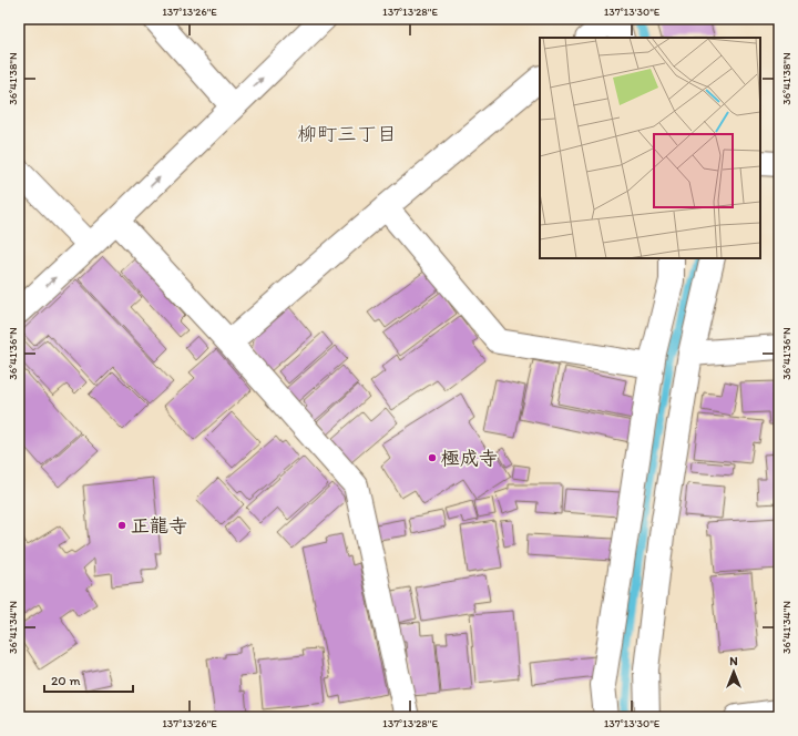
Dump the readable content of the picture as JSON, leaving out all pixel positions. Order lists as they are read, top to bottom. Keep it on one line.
{"districts":["柳町三丁目"],"places":["極成寺","正龍寺"],"scale_bar":"20 m","north":"top","coordinates":["137°13'26\"E","137°13'28\"E","137°13'30\"E","36°41'38\"N","36°41'36\"N","36°41'34\"N"]}
